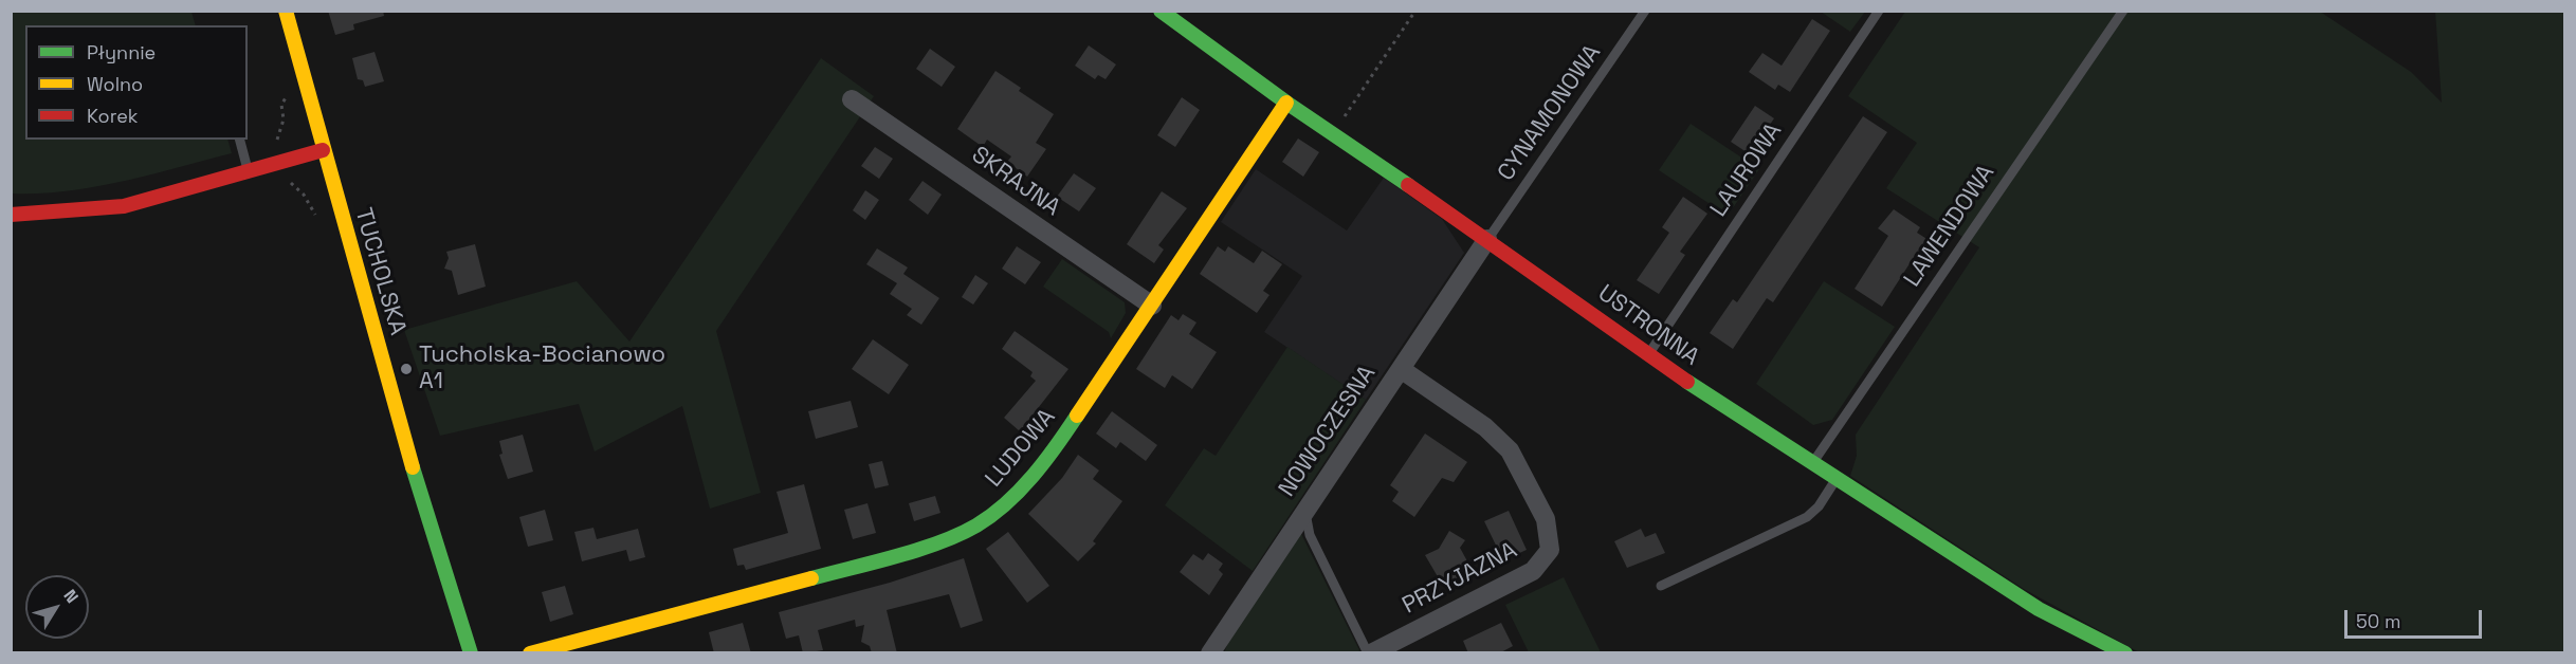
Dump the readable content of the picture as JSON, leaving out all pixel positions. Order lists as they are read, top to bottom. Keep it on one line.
{"streets":{"street":["SKRAJNA","TUCHOLSKA","USTRONNA","NOWOCZESNA","LUDOWA","PRZYJAZNA"],"lane":["CYNAMONOWA","LAUROWA","LAWENDOWA"]},"crossings":[["CYNAMONOWA","USTRONNA"],["CYNAMONOWA","NOWOCZESNA"],["LAUROWA","USTRONNA"],["SKRAJNA","LUDOWA"],["LAWENDOWA","USTRONNA"],["USTRONNA","NOWOCZESNA"],["USTRONNA","LUDOWA"],["NOWOCZESNA","PRZYJAZNA"]],"places":["Tucholska-Bocianowo A1"],"legend":["Płynnie","Wolno","Korek"],"scale_bar":"50 m","north":"top right"}
